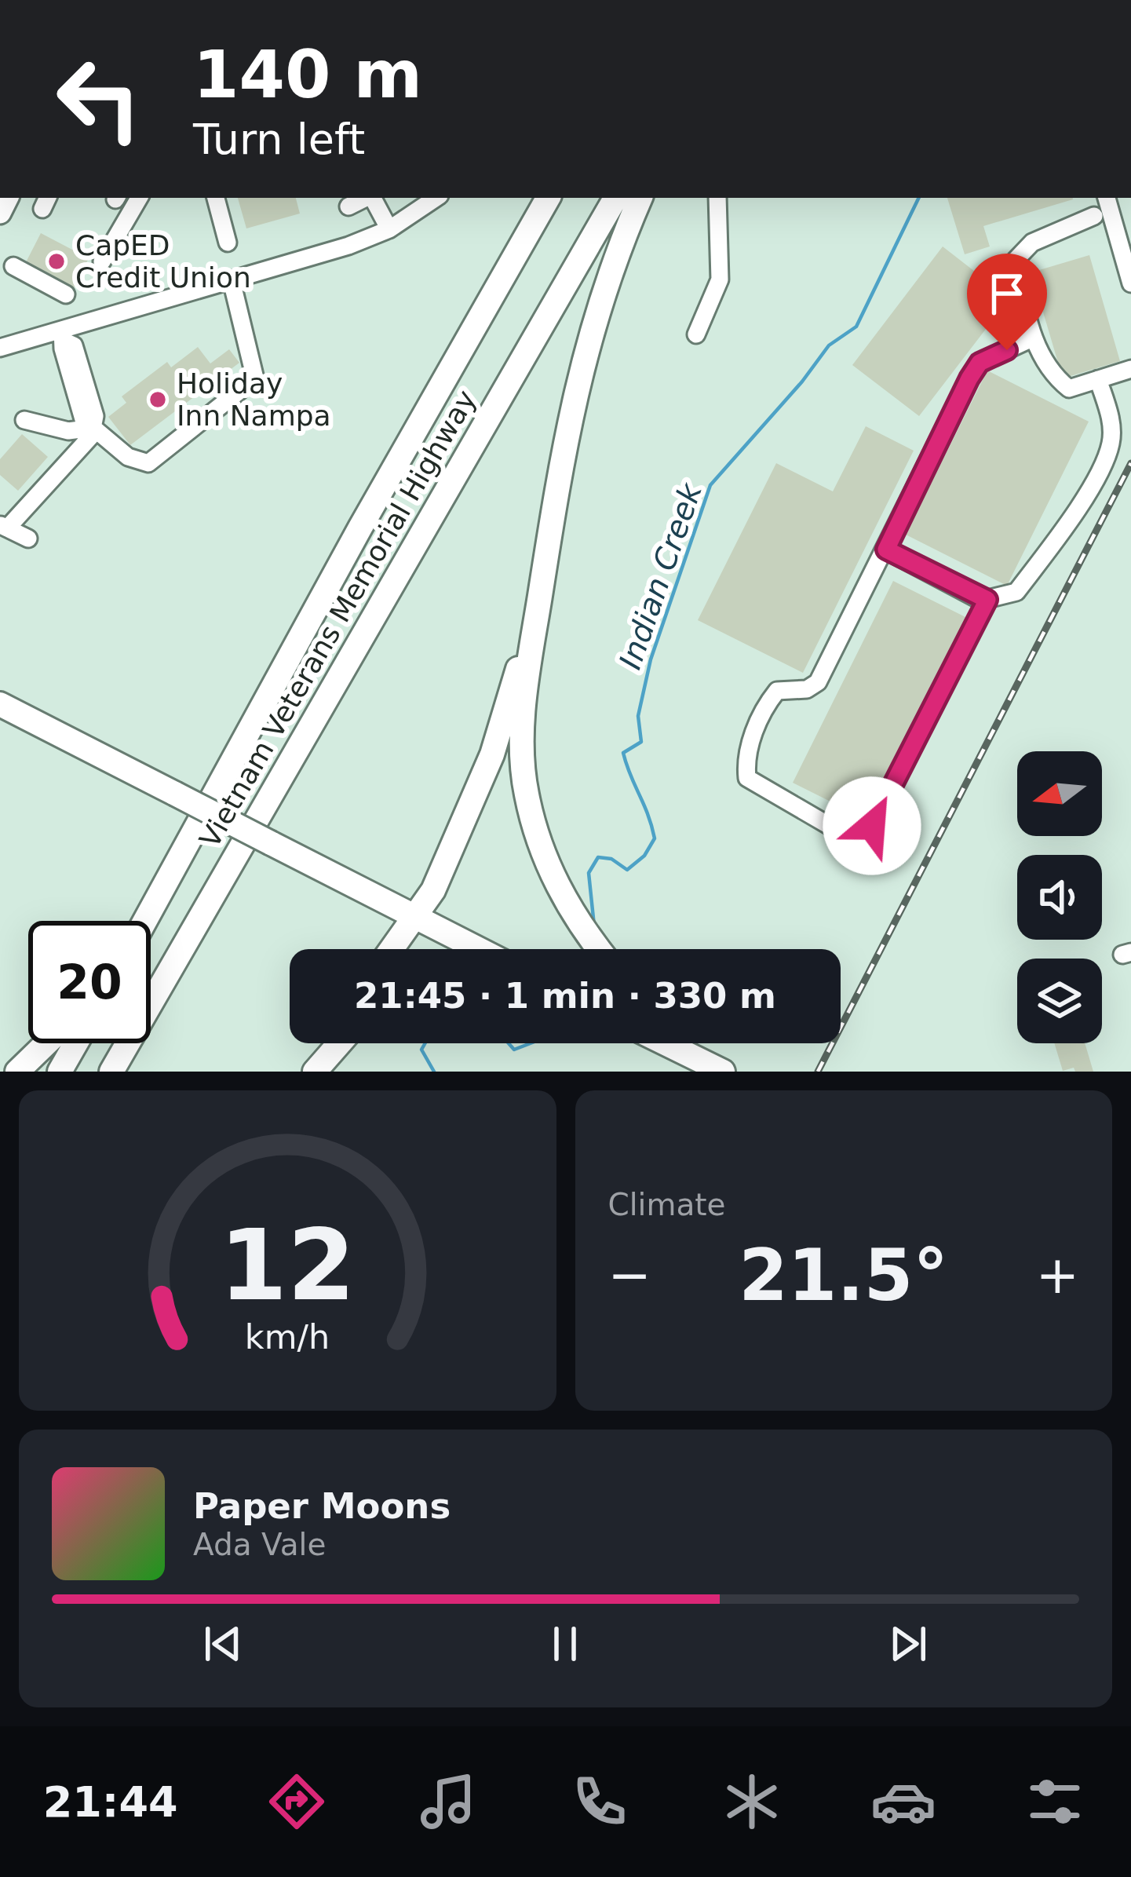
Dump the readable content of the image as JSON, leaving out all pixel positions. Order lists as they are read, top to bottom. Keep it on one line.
{"streets":{"highway":["Vietnam Veterans Memorial Highway"]},"water":["Indian Creek"],"places":["CapED Credit Union","Holiday Inn Nampa"],"north":"left","page":{"turn":["140 m","Turn left"],"limit":"20","trip":"21:45 · 1 min · 330 m","tile":"Climate","heat":["−","21.5°","+"],"song":["Paper Moons","Ada Vale"],"tabs":"21:44","gauge":["12","km/h"]}}
